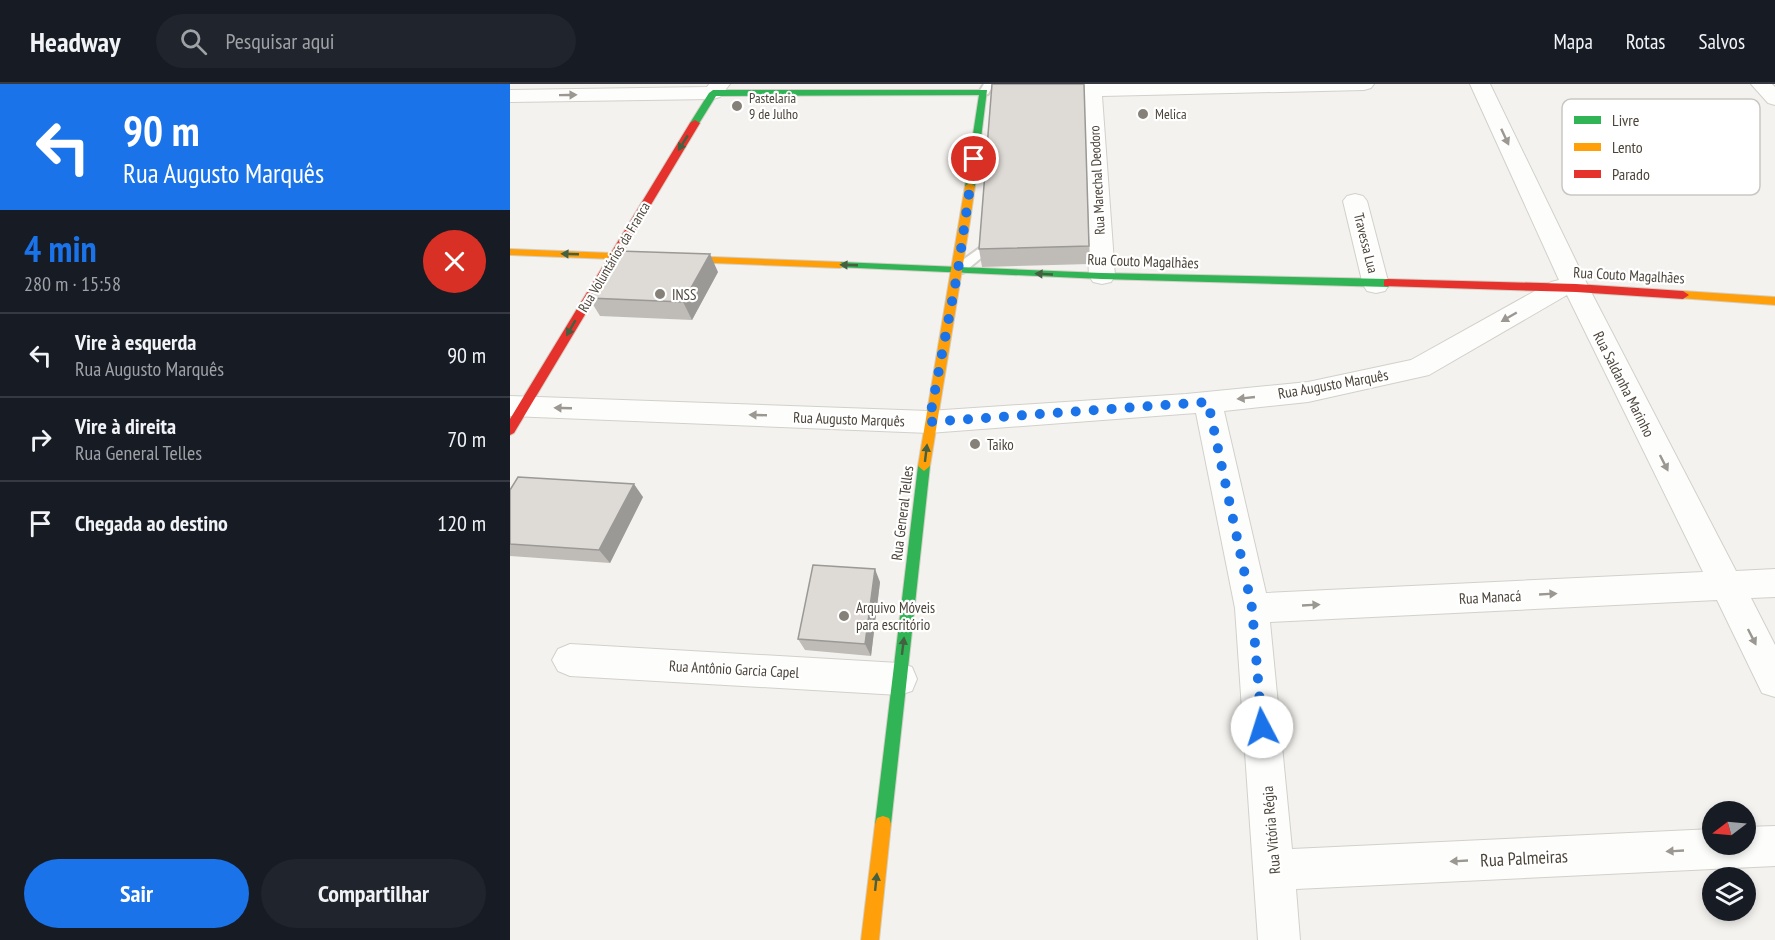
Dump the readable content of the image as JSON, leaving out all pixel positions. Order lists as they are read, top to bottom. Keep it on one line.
{"streets":{"street":["Rua Marechal Deodoro","Travessa Lua","Rua Voluntários da Franca","Rua Couto Magalhães","Rua Augusto Marquês","Rua Saldanha Marinho","Rua General Telles","Rua Manacá","Rua Antônio Garcia Capel","Rua Vitória Régia","Rua Palmeiras"]},"crossings":[["Rua Marechal Deodoro","Rua Couto Magalhães"],["Travessa Lua","Rua Couto Magalhães"],["Rua Voluntários da Franca","Rua Couto Magalhães"],["Rua Voluntários da Franca","Rua Augusto Marquês"],["Rua Couto Magalhães","Rua Augusto Marquês"],["Rua Couto Magalhães","Rua Saldanha Marinho"],["Rua Couto Magalhães","Rua General Telles"],["Rua Augusto Marquês","Rua Saldanha Marinho"],["Rua Augusto Marquês","Rua General Telles"],["Rua Augusto Marquês","Rua Vitória Régia"],["Rua Saldanha Marinho","Rua Manacá"],["Rua General Telles","Rua Antônio Garcia Capel"],["Rua Manacá","Rua Vitória Régia"],["Rua Vitória Régia","Rua Palmeiras"]],"one_way":["Rua Voluntários da Franca","Rua Couto Magalhães","Rua Augusto Marquês","Rua Saldanha Marinho","Rua General Telles","Rua Manacá","Rua Palmeiras"],"places":["Pastelaria 9 de Julho","Melica","INSS","Taiko","Arquivo Móveis para escritório"],"legend":["Livre","Lento","Parado"],"north":"left","page":{"header":"Headway","search":"Pesquisar aqui","nav":["Mapa","Rotas","Salvos"],"turn":["90 m","Rua Augusto Marquês"],"heading":["4 min","280 m · 15:58"],"list":[{"name":"Vire à esquerda","note":"Rua Augusto Marquês","value":"90 m"},{"name":"Vire à direita","note":"Rua General Telles","value":"70 m"},{"name":"Chegada ao destino","value":"120 m"}],"buttons":["Sair","Compartilhar"]}}
